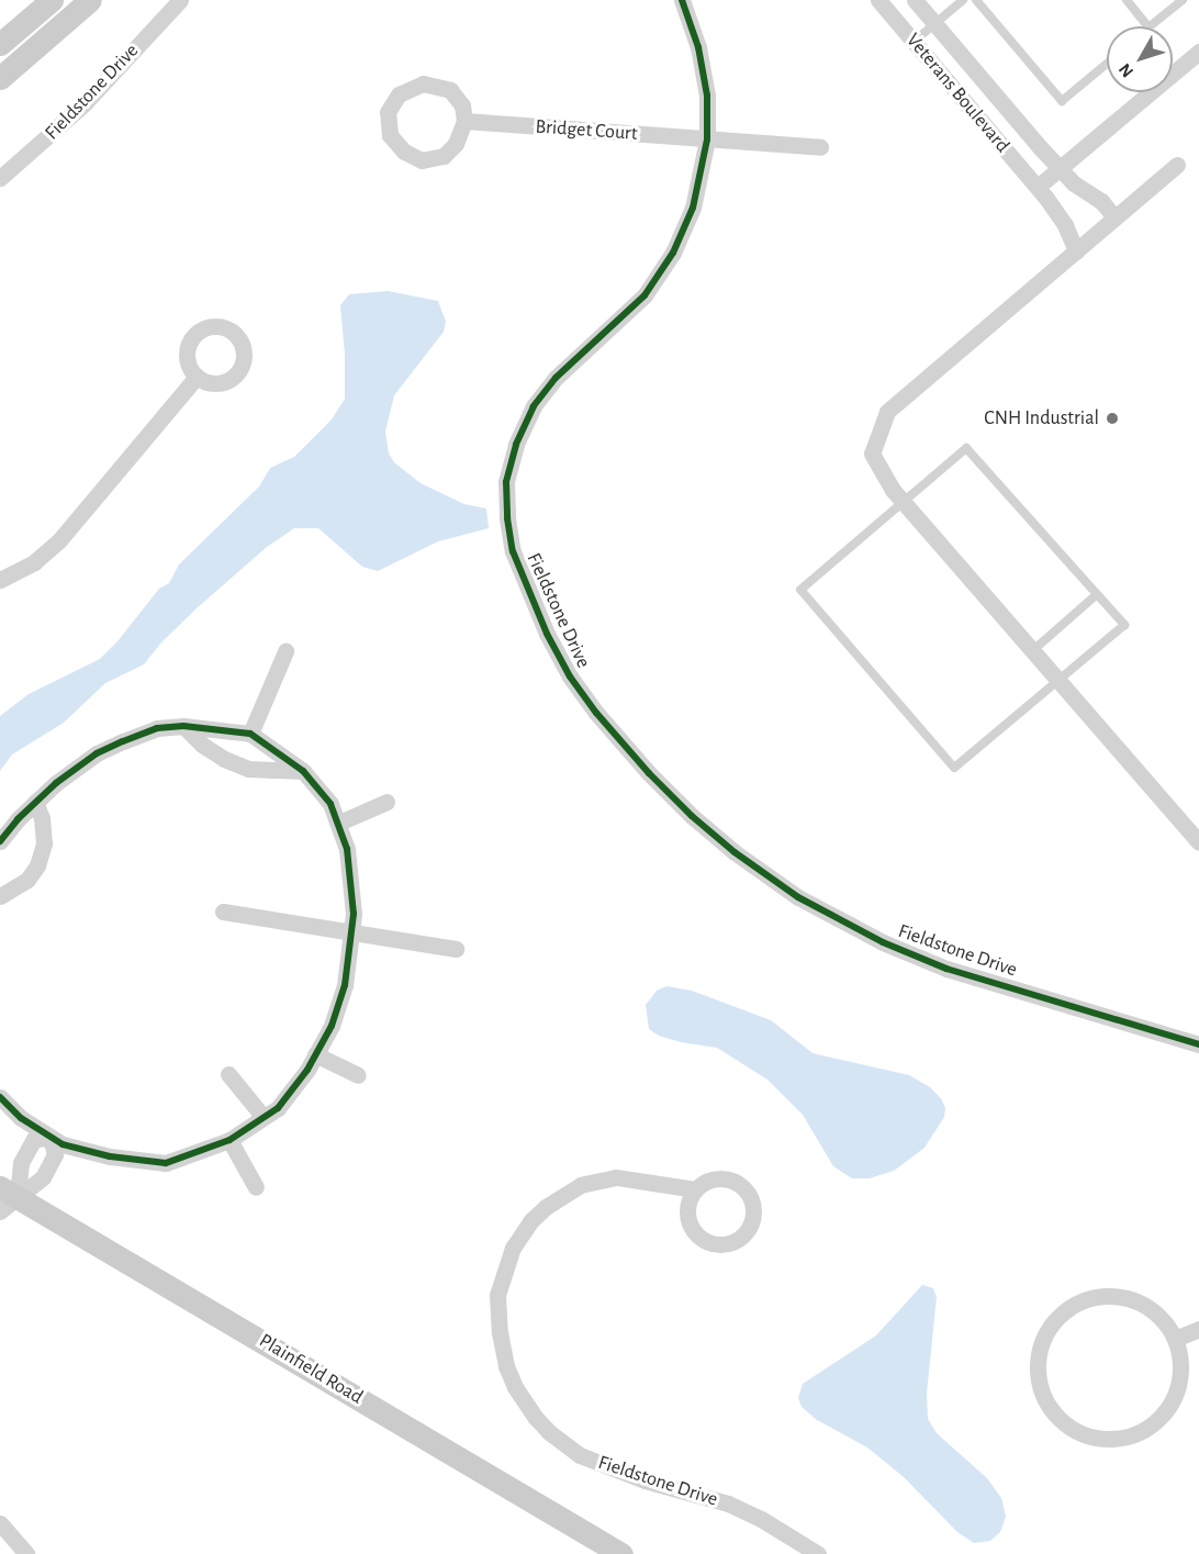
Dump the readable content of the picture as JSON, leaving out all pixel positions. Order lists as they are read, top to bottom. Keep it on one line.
{"streets":{"main road":["Plainfield Road"],"street":["Fieldstone Drive","Veterans Boulevard","Bridget Court"]},"crossings":[["Fieldstone Drive","Bridget Court"]],"places":["CNH Industrial"],"north":"bottom left"}
